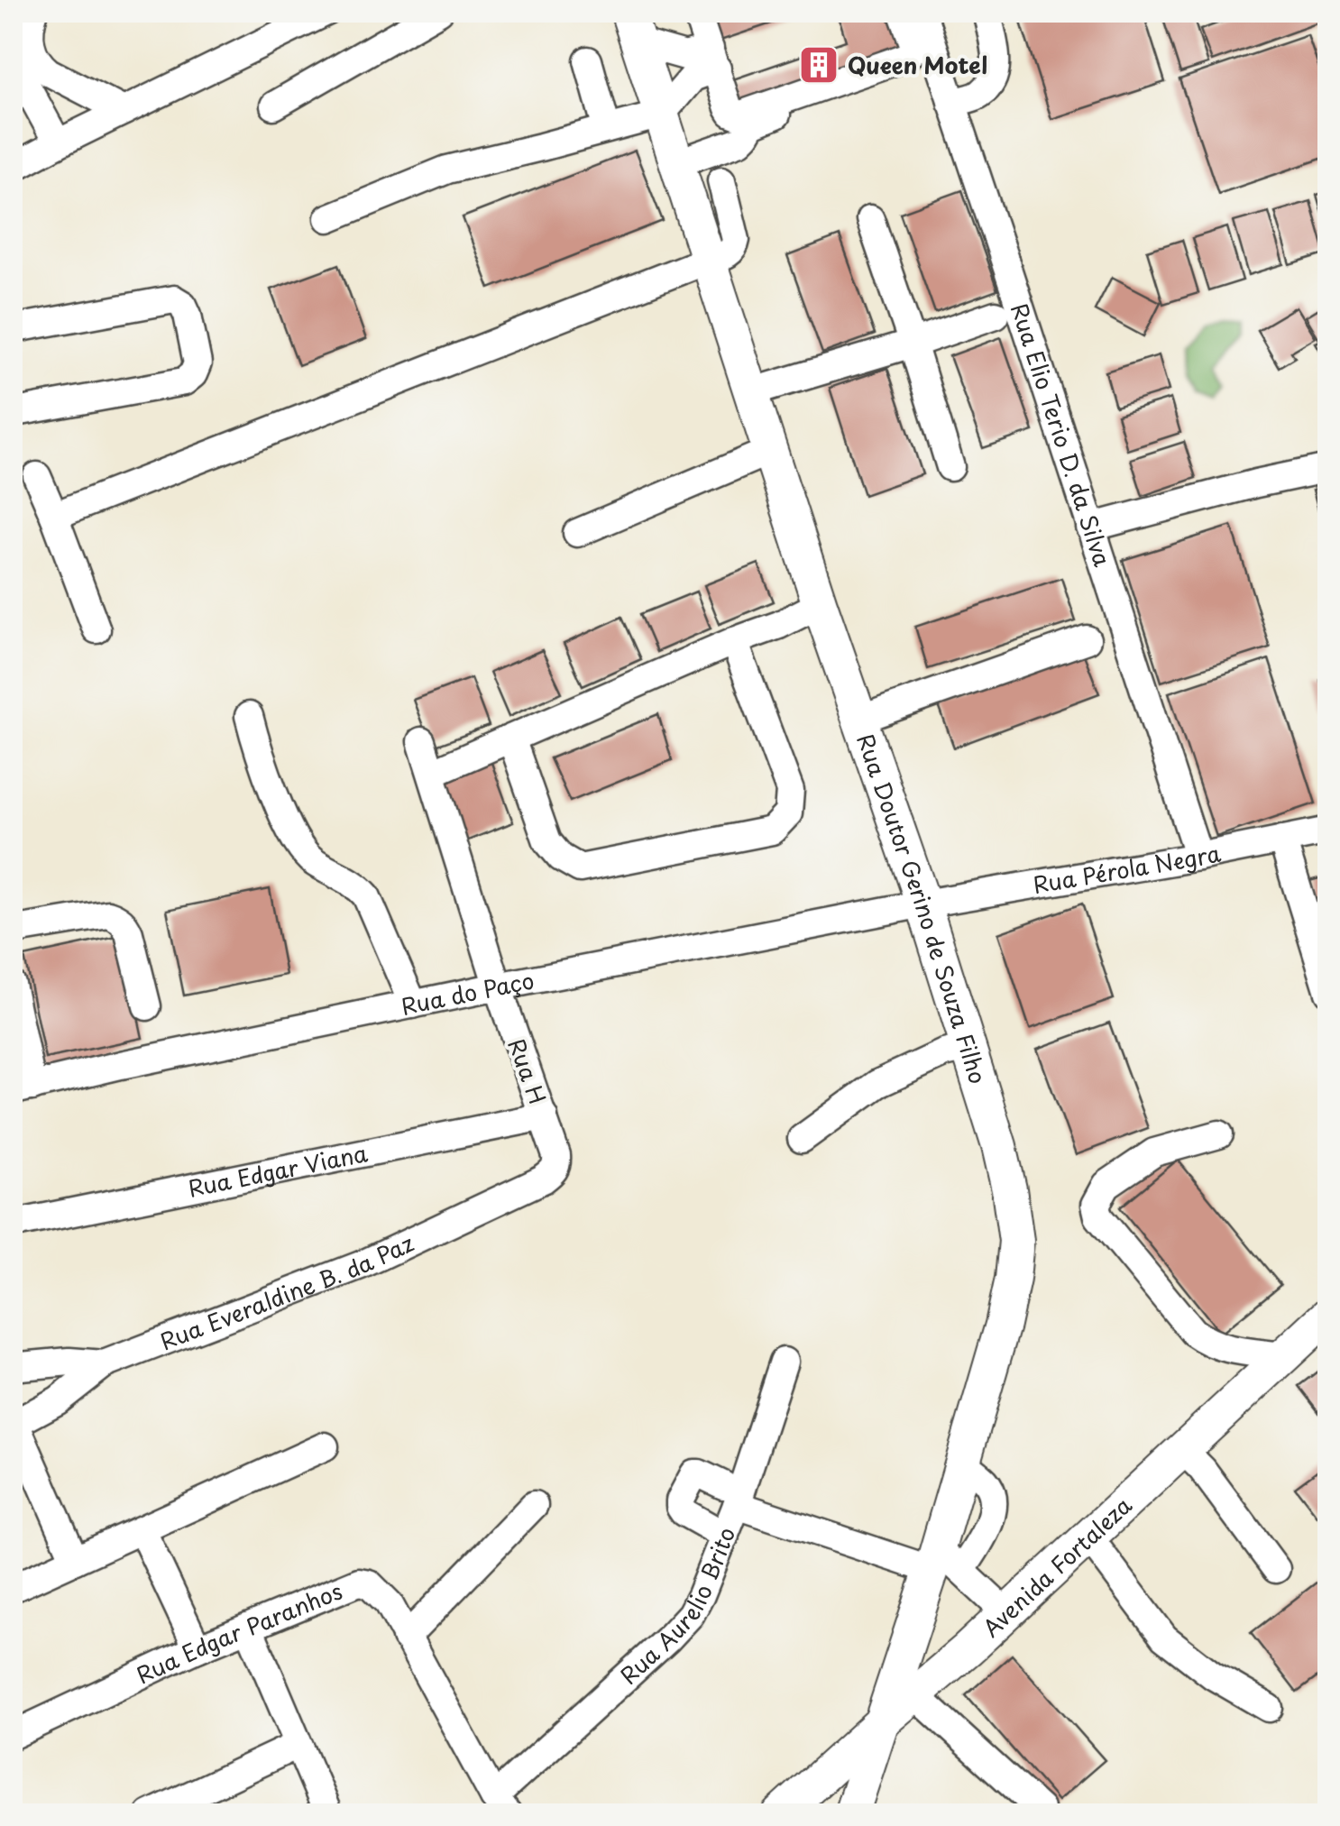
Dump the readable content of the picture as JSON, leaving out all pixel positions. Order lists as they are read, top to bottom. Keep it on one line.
{"streets":{"main road":["Rua Doutor Gerino de Souza Filho","Avenida Fortaleza"],"street":["Rua Elio Terio D. da Silva","Rua Pérola Negra","Rua do Paço","Rua H","Rua Edgar Viana","Rua Everaldine B. da Paz","Rua Aurelio Brito","Rua Edgar Paranhos"]},"crossings":[["Rua Elio Terio D. da Silva","Rua Pérola Negra"],["Rua Pérola Negra","Rua Doutor Gerino de Souza Filho"],["Rua Pérola Negra","Rua do Paço"],["Rua Doutor Gerino de Souza Filho","Rua do Paço"],["Rua Doutor Gerino de Souza Filho","Avenida Fortaleza"],["Rua do Paço","Rua H"],["Rua H","Rua Edgar Viana"],["Rua H","Rua Everaldine B. da Paz"],["Rua Aurelio Brito","Rua Edgar Paranhos"]],"places":{"building":["Queen Motel"]}}
